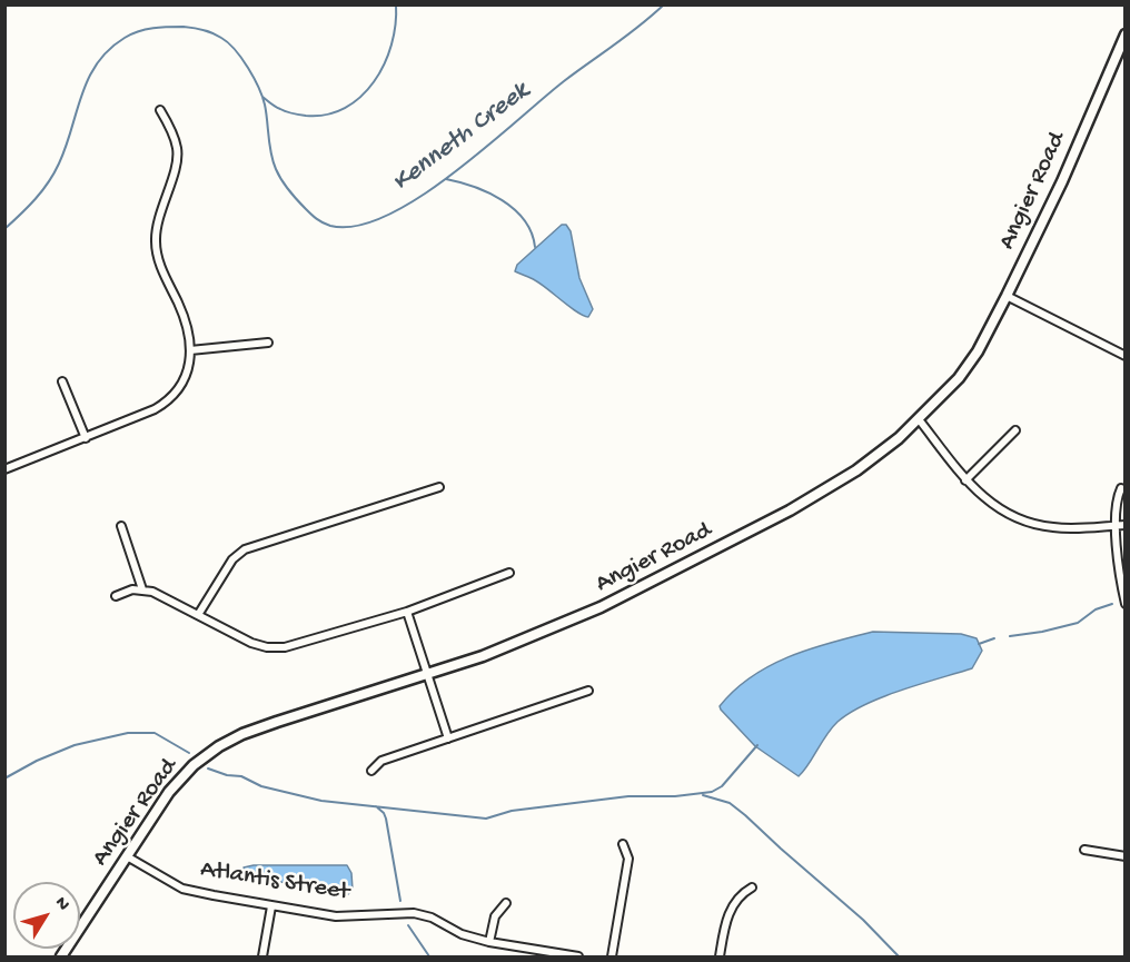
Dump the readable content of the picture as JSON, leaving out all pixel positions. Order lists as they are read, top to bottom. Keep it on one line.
{"streets":{"street":["Angier Road","Atlantis Street"]},"crossings":[["Angier Road","Atlantis Street"]],"water":["Kenneth Creek"],"north":"top right"}
